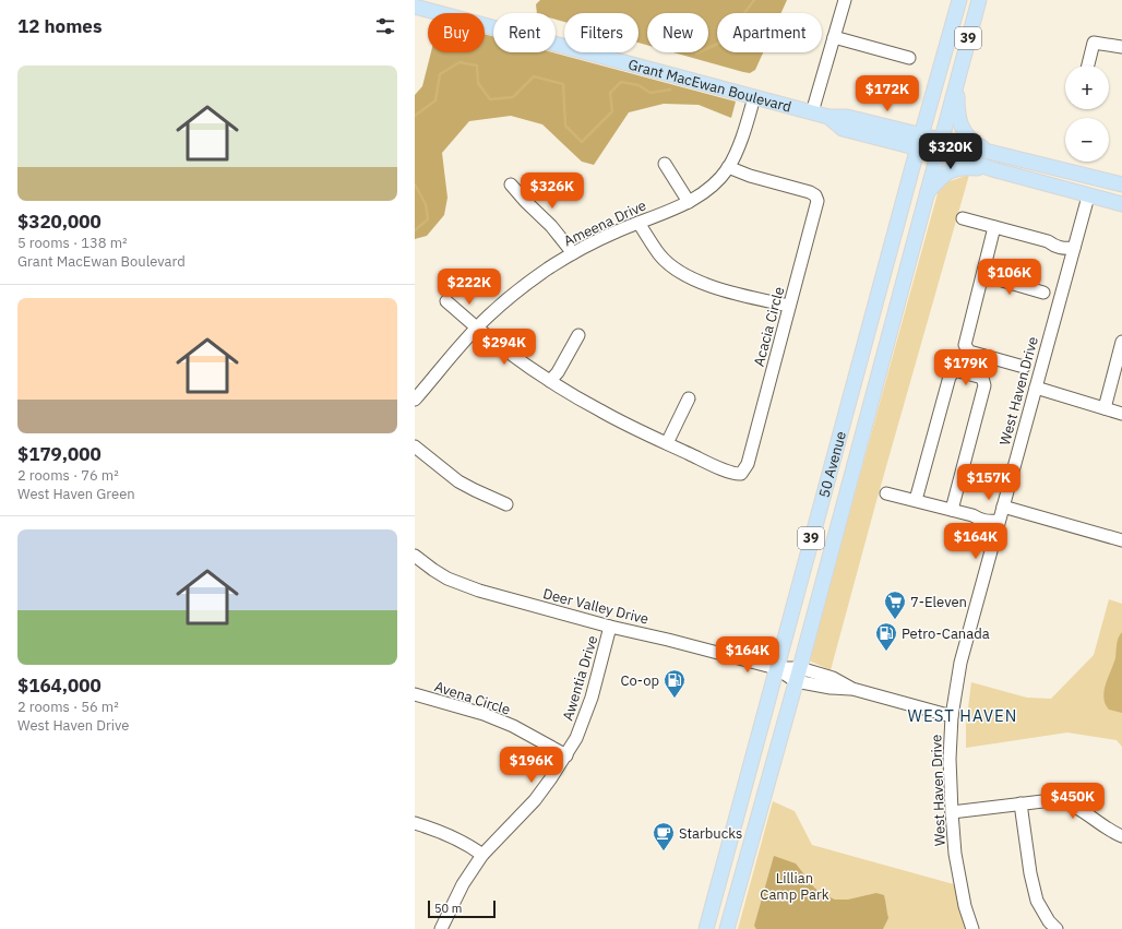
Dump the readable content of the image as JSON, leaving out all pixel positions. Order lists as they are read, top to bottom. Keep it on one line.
{"streets":{"main road":["39","Grant MacEwan Boulevard","50 Avenue"],"street":["Ameena Drive","Acacia Circle","West Haven Drive","Deer Valley Drive","Awentia Drive","Avena Circle"]},"crossings":[["Grant MacEwan Boulevard","Ameena Drive"],["Grant MacEwan Boulevard","West Haven Drive"],["Grant MacEwan Boulevard","50 Avenue"],["Ameena Drive","Acacia Circle"],["West Haven Drive","Deer Valley Drive"],["50 Avenue","Deer Valley Drive"],["Deer Valley Drive","Awentia Drive"],["Awentia Drive","Avena Circle"]],"districts":["WEST HAVEN"],"parks":["Lillian Camp Park"],"places":{"supermarket":["7-Eleven"],"fuel station":["Petro-Canada","Co-op"],"cafe":["Starbucks"]},"scale_bar":"50 m","page":{"heading":"12 homes","chip":["Buy","Rent","Filters","New","Apartment"],"list":[{"name":"$320,000","note":"5 rooms · 138 m² · Grant MacEwan Boulevard"},{"name":"$179,000","note":"2 rooms · 76 m² · West Haven Green"},{"name":"$164,000","note":"2 rooms · 56 m² · West Haven Drive"}],"map_buttons":["+","−"],"price":["$172K","$320K","$326K","$106K","$222K","$294K","$179K","$157K","$164K","$164K","$196K","$450K"],"scale":"50 m"}}
